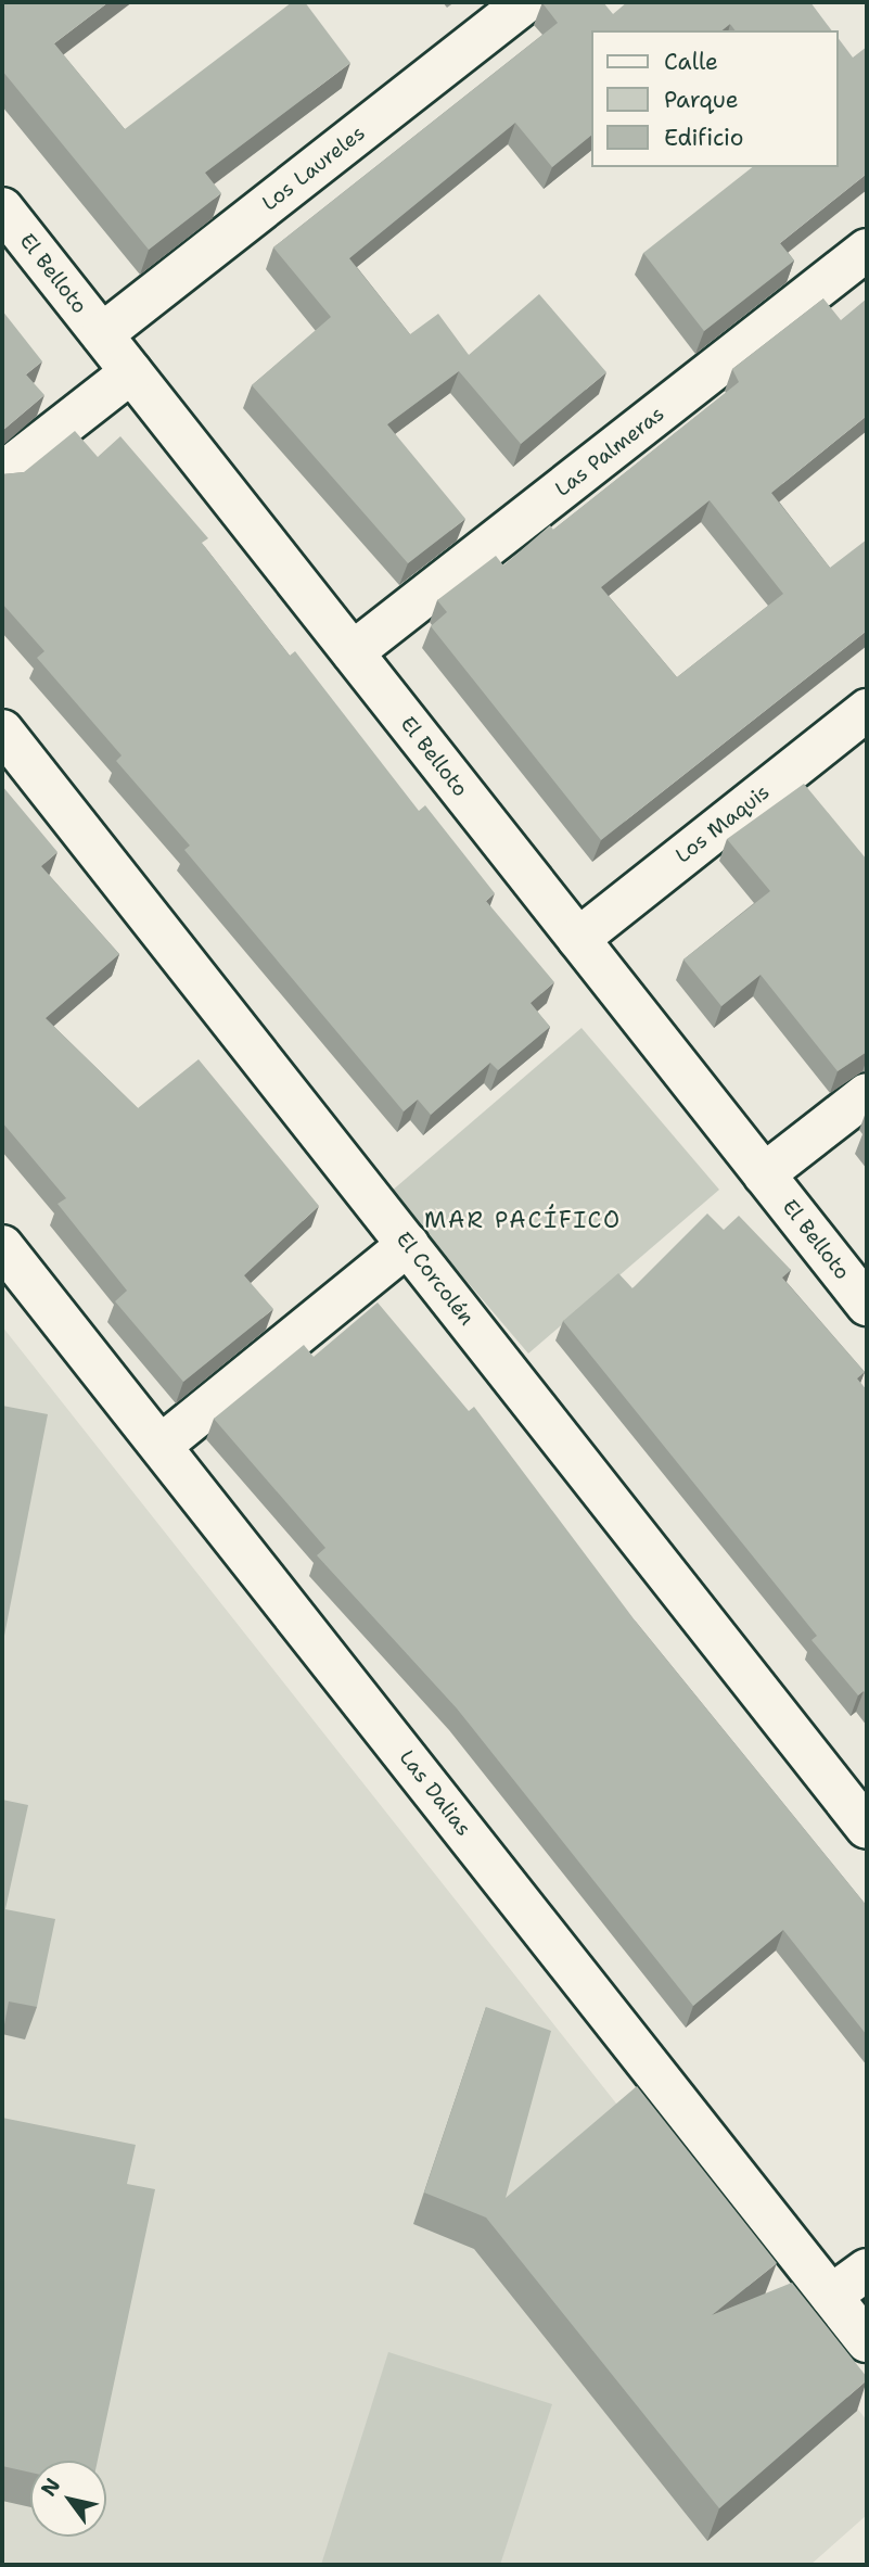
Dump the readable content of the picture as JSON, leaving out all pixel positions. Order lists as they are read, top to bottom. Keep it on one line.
{"streets":{"street":["Los Laureles","El Belloto","Las Palmeras","Los Maquis","El Corcolén","Las Dalias"]},"crossings":[["Los Laureles","El Belloto"],["El Belloto","Las Palmeras"],["El Belloto","Los Maquis"]],"districts":["MAR PACÍFICO"],"legend":["Calle","Parque","Edificio"],"north":"top left"}
